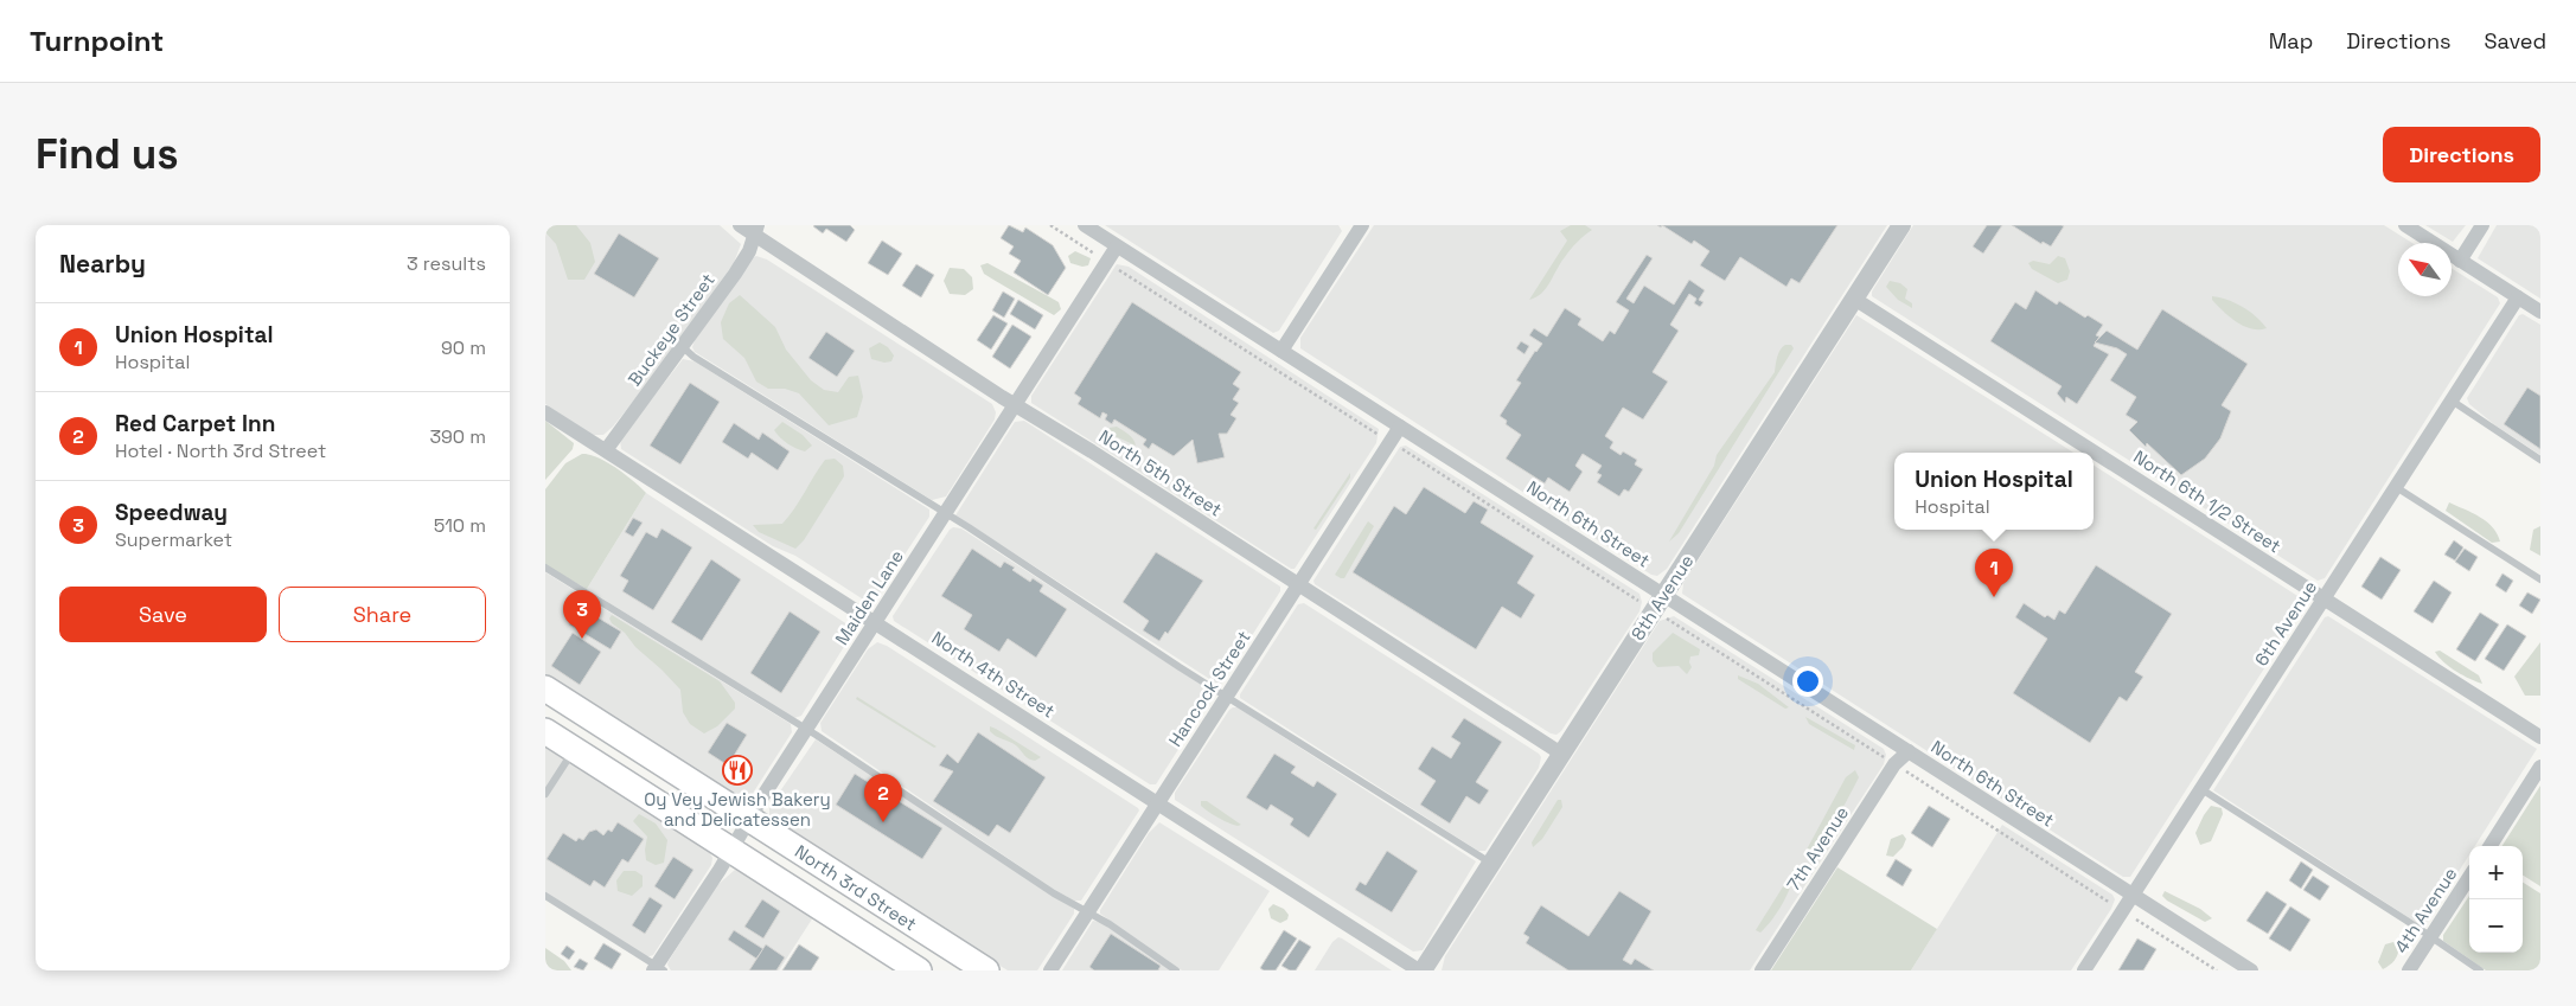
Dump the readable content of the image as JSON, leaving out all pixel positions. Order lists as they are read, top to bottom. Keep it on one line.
{"streets":{"highway":["North 3rd Street"],"street":["Buckeye Street","North 5th Street","North 6th 1/2 Street","North 6th Street","Maiden Lane","8th Avenue","6th Avenue","North 4th Street","Hancock Street","7th Avenue","4th Avenue"]},"crossings":[["Buckeye Street","North 5th Street"],["Buckeye Street","North 4th Street"],["North 5th Street","Maiden Lane"],["North 5th Street","8th Avenue"],["North 5th Street","Hancock Street"],["North 6th 1/2 Street","8th Avenue"],["North 6th 1/2 Street","6th Avenue"],["North 6th Street","Maiden Lane"],["North 6th Street","8th Avenue"],["North 6th Street","6th Avenue"],["North 6th Street","Hancock Street"],["North 6th Street","7th Avenue"],["Maiden Lane","North 4th Street"],["Maiden Lane","North 3rd Street"],["8th Avenue","North 4th Street"],["North 4th Street","Hancock Street"]],"places":{"restaurant":["Oy Vey Jewish Bakery and Delicatessen"]},"north":"top left","page":{"header":"Turnpoint","nav":["Map","Directions","Saved"],"buttons":["Directions",["Save","Share"]],"title":"Find us","heading":["Nearby","3 results"],"list":[{"mark":"1","name":"Union Hospital","note":"Hospital","value":"90 m"},{"mark":"2","name":"Red Carpet Inn","note":"Hotel · North 3rd Street","value":"390 m"},{"mark":"3","name":"Speedway","note":"Supermarket","value":"510 m"}],"popup":["Union Hospital","Hospital"],"pins":["1","3","2"],"map_buttons":["+","−"]}}
